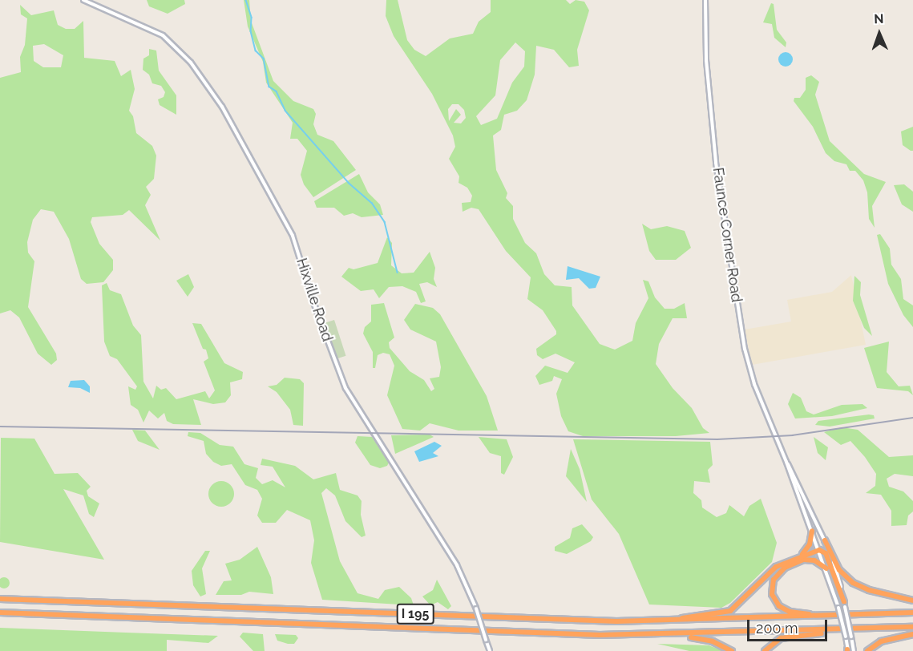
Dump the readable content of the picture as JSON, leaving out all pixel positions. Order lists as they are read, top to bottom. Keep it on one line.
{"streets":{"highway":["I 195"],"main road":["Faunce Corner Road","Hixville Road"]},"scale_bar":"200 m","north":"top"}
